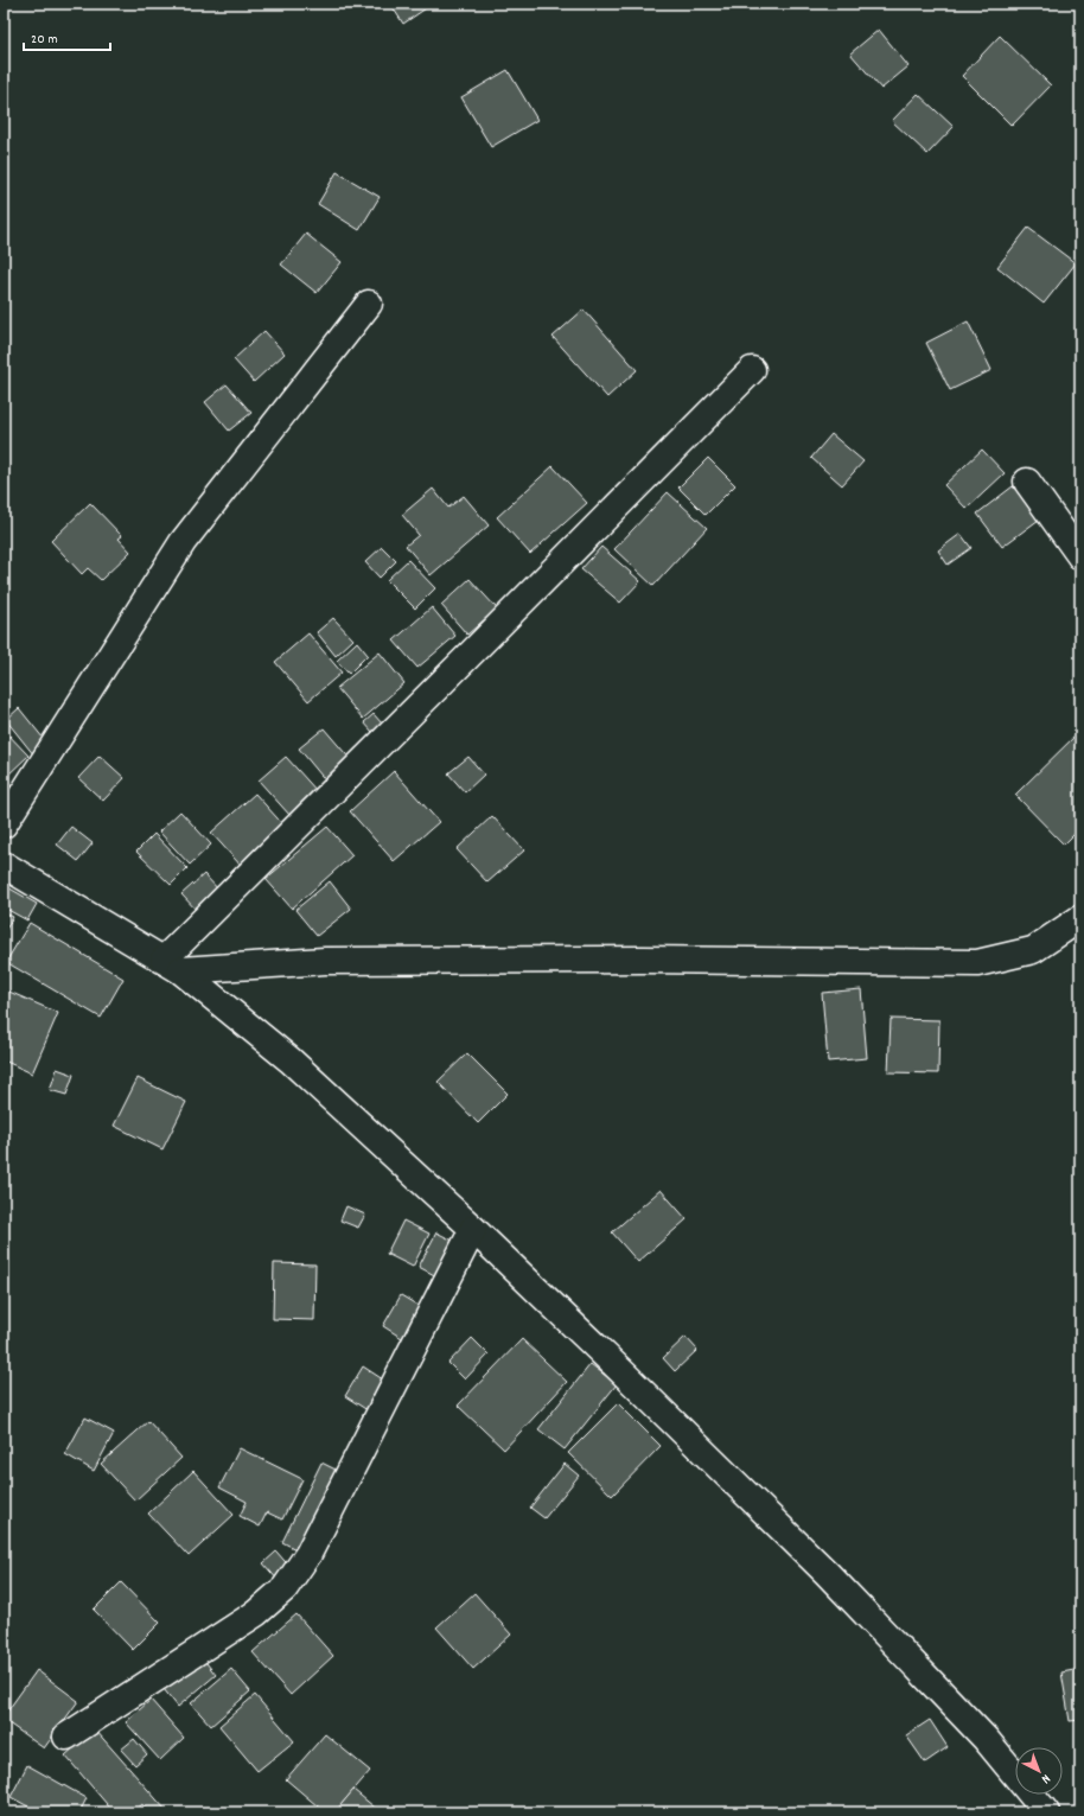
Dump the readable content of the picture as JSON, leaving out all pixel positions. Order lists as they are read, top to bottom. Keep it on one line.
{"scale_bar":"20 m","north":"bottom right"}
